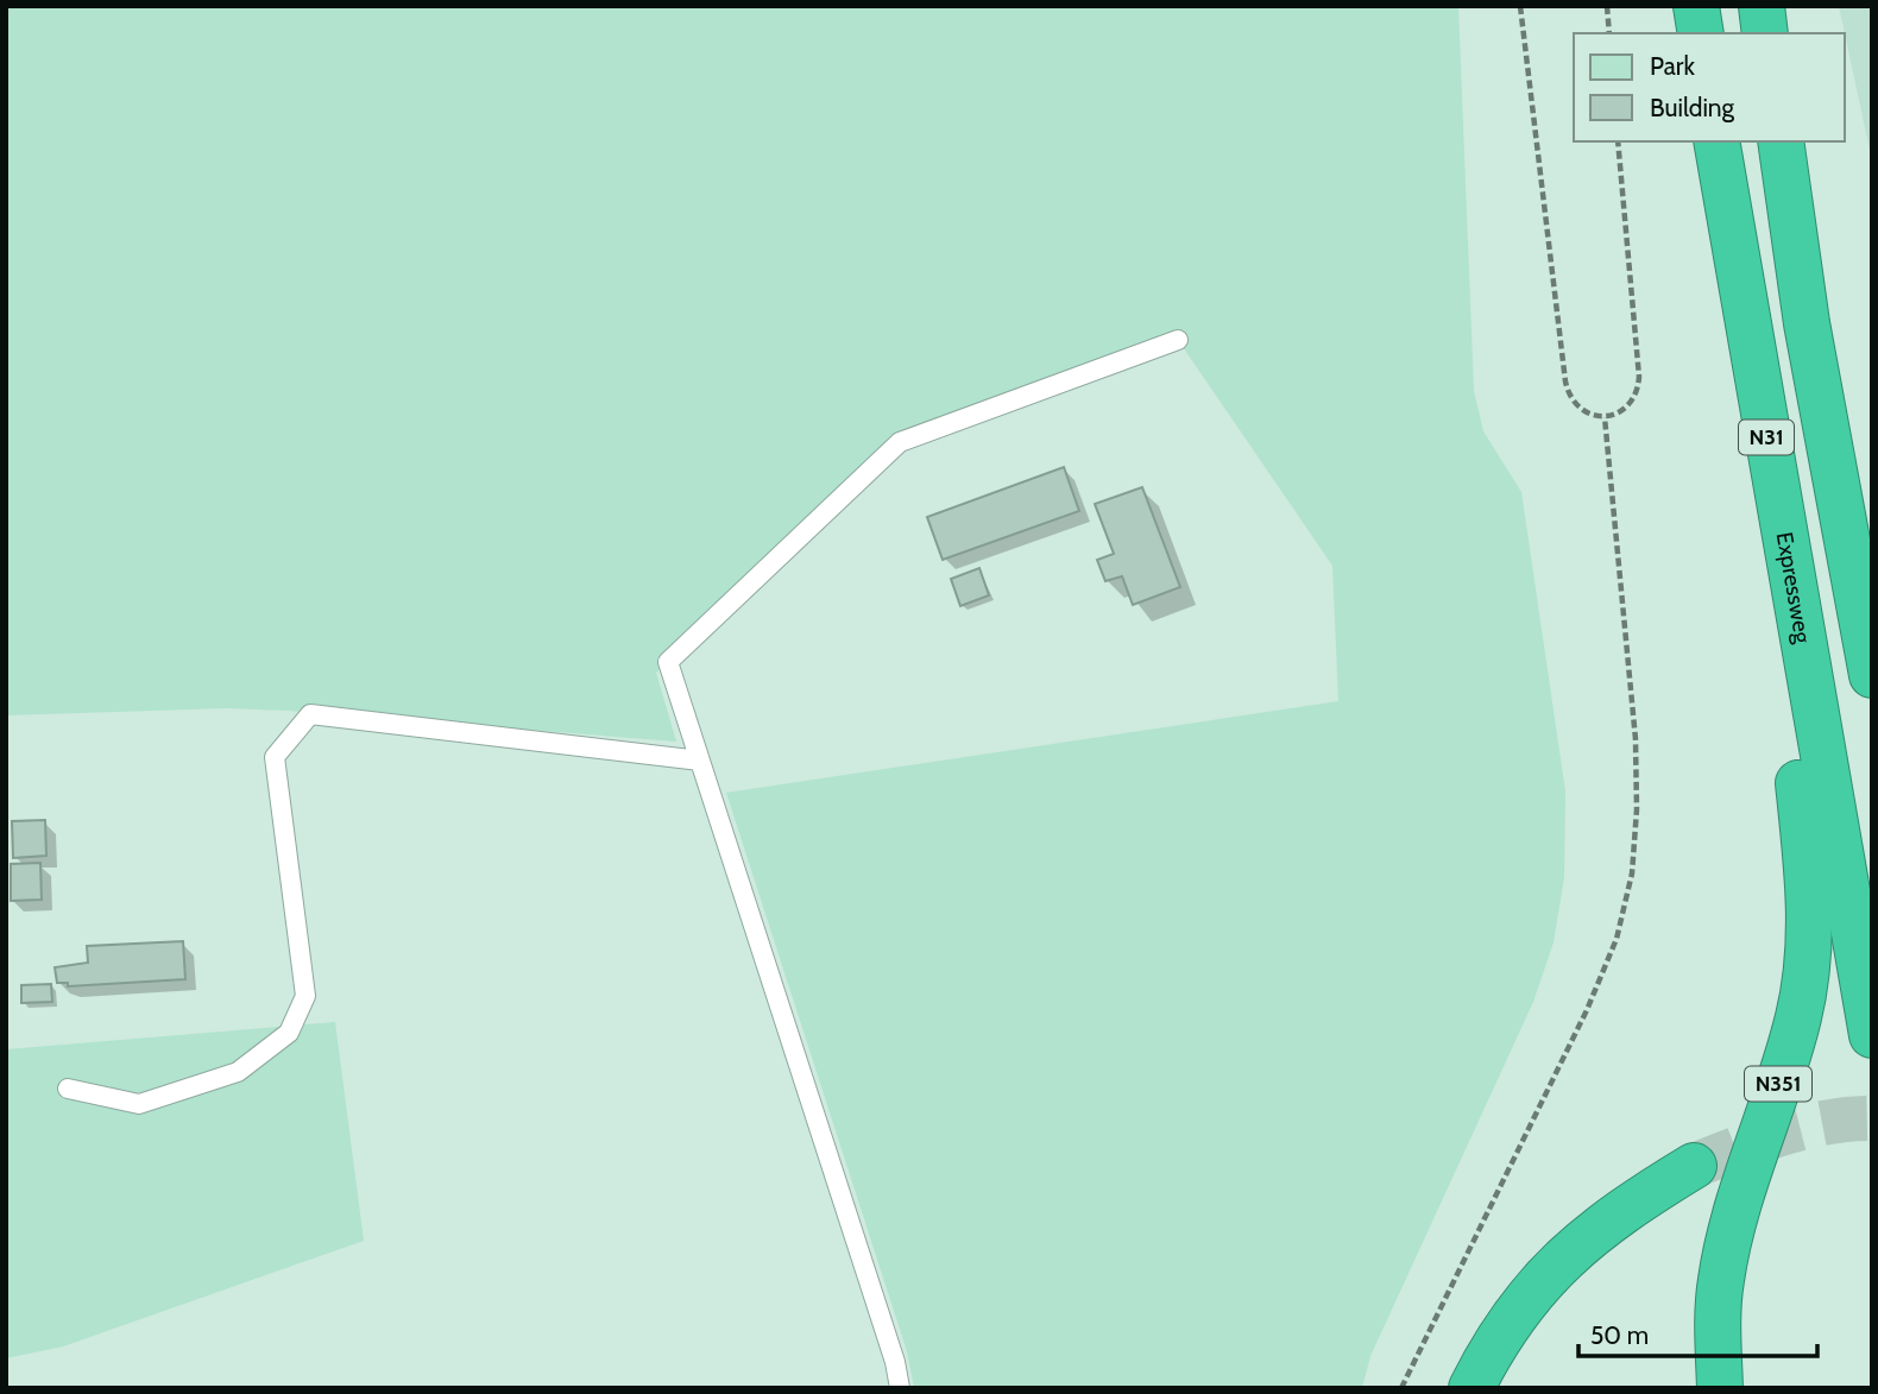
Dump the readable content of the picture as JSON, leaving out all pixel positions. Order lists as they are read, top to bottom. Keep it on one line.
{"streets":{"highway":["N31","Expressweg","N351"]},"crossings":[["Expressweg","N351"]],"legend":["Park","Building"],"scale_bar":"50 m"}
